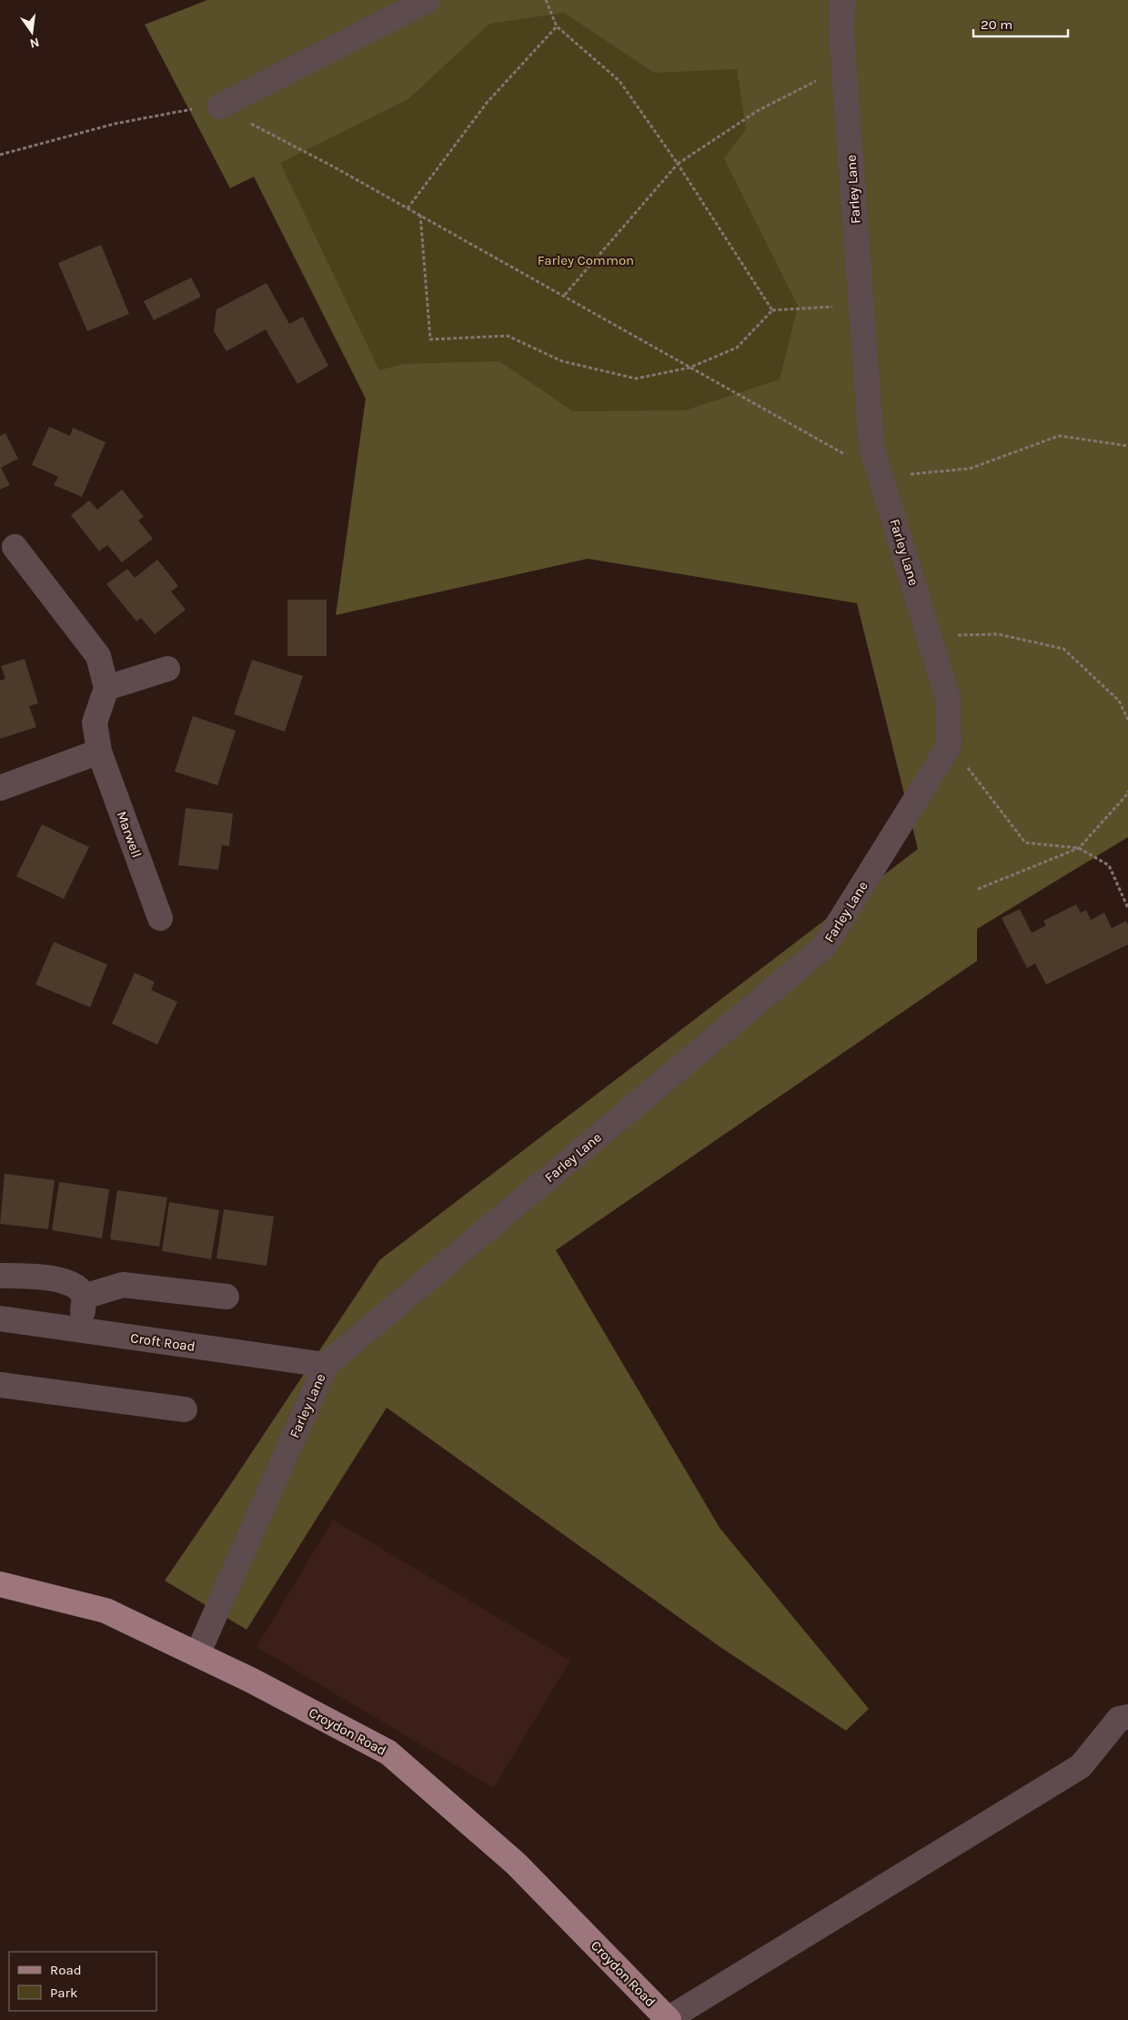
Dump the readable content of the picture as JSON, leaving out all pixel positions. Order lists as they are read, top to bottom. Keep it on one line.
{"streets":{"main road":["Croydon Road"],"street":["Farley Lane","Marwell","Croft Road"]},"crossings":[["Farley Lane","Croft Road"],["Farley Lane","Croydon Road"]],"parks":["Farley Common"],"legend":["Road","Park"],"scale_bar":"20 m","north":"bottom"}
